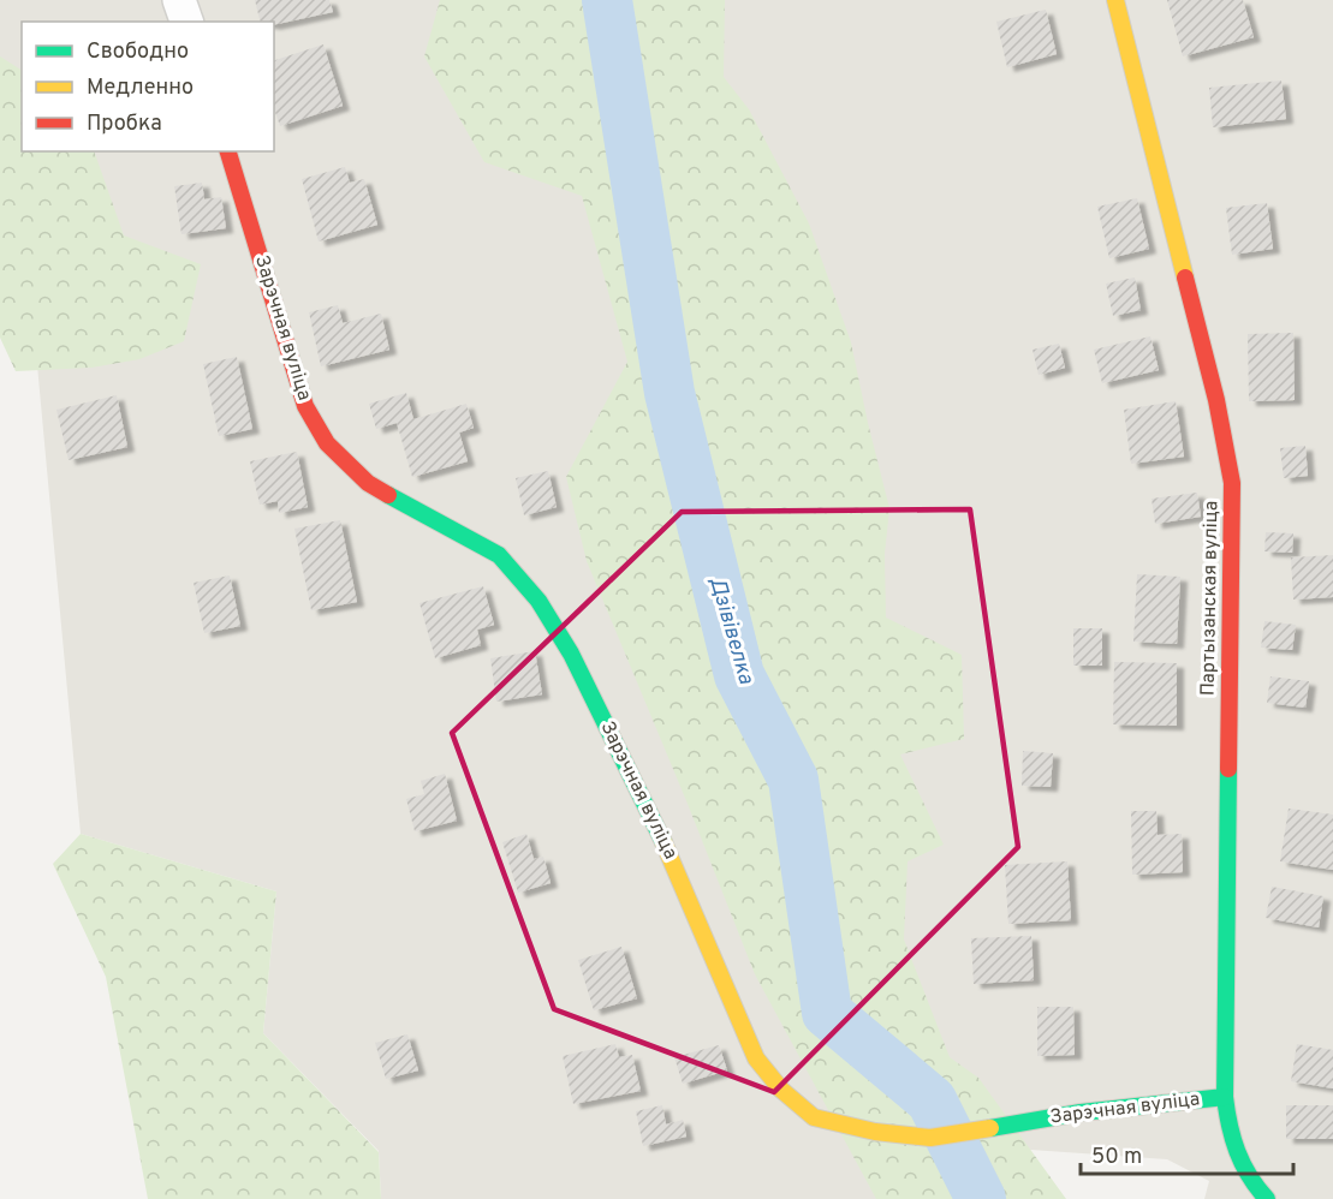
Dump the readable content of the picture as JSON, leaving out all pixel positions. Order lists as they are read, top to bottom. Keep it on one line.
{"streets":{"street":["Зарэчная вуліца","Партызанская вуліца"]},"crossings":[["Зарэчная вуліца","Партызанская вуліца"]],"water":["Дзівівелка"],"legend":["Свободно","Медленно","Пробка"],"scale_bar":"50 m"}
